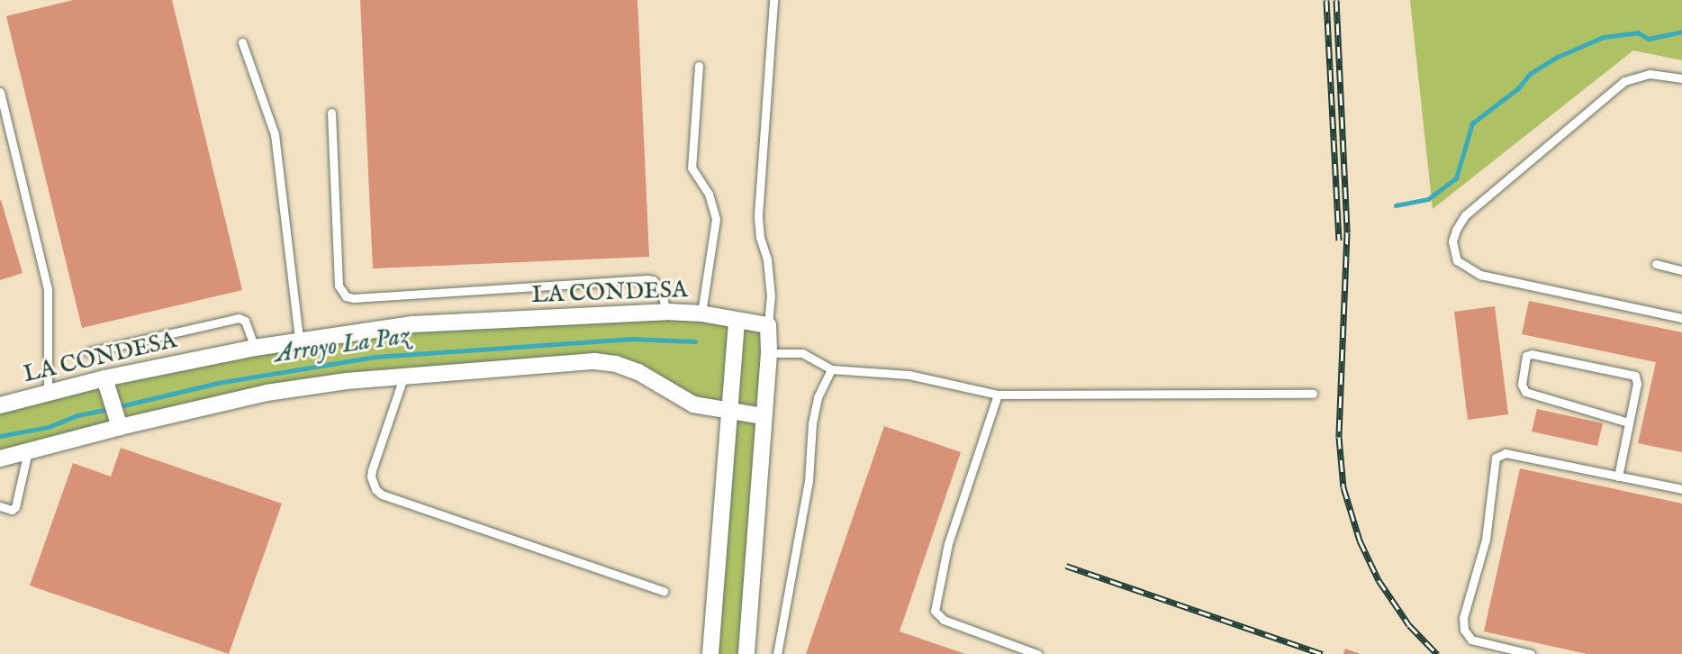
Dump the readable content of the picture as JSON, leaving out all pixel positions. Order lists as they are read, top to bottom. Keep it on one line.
{"streets":{"street":["LA CONDESA"]},"water":["Arroyo La Paz"]}
